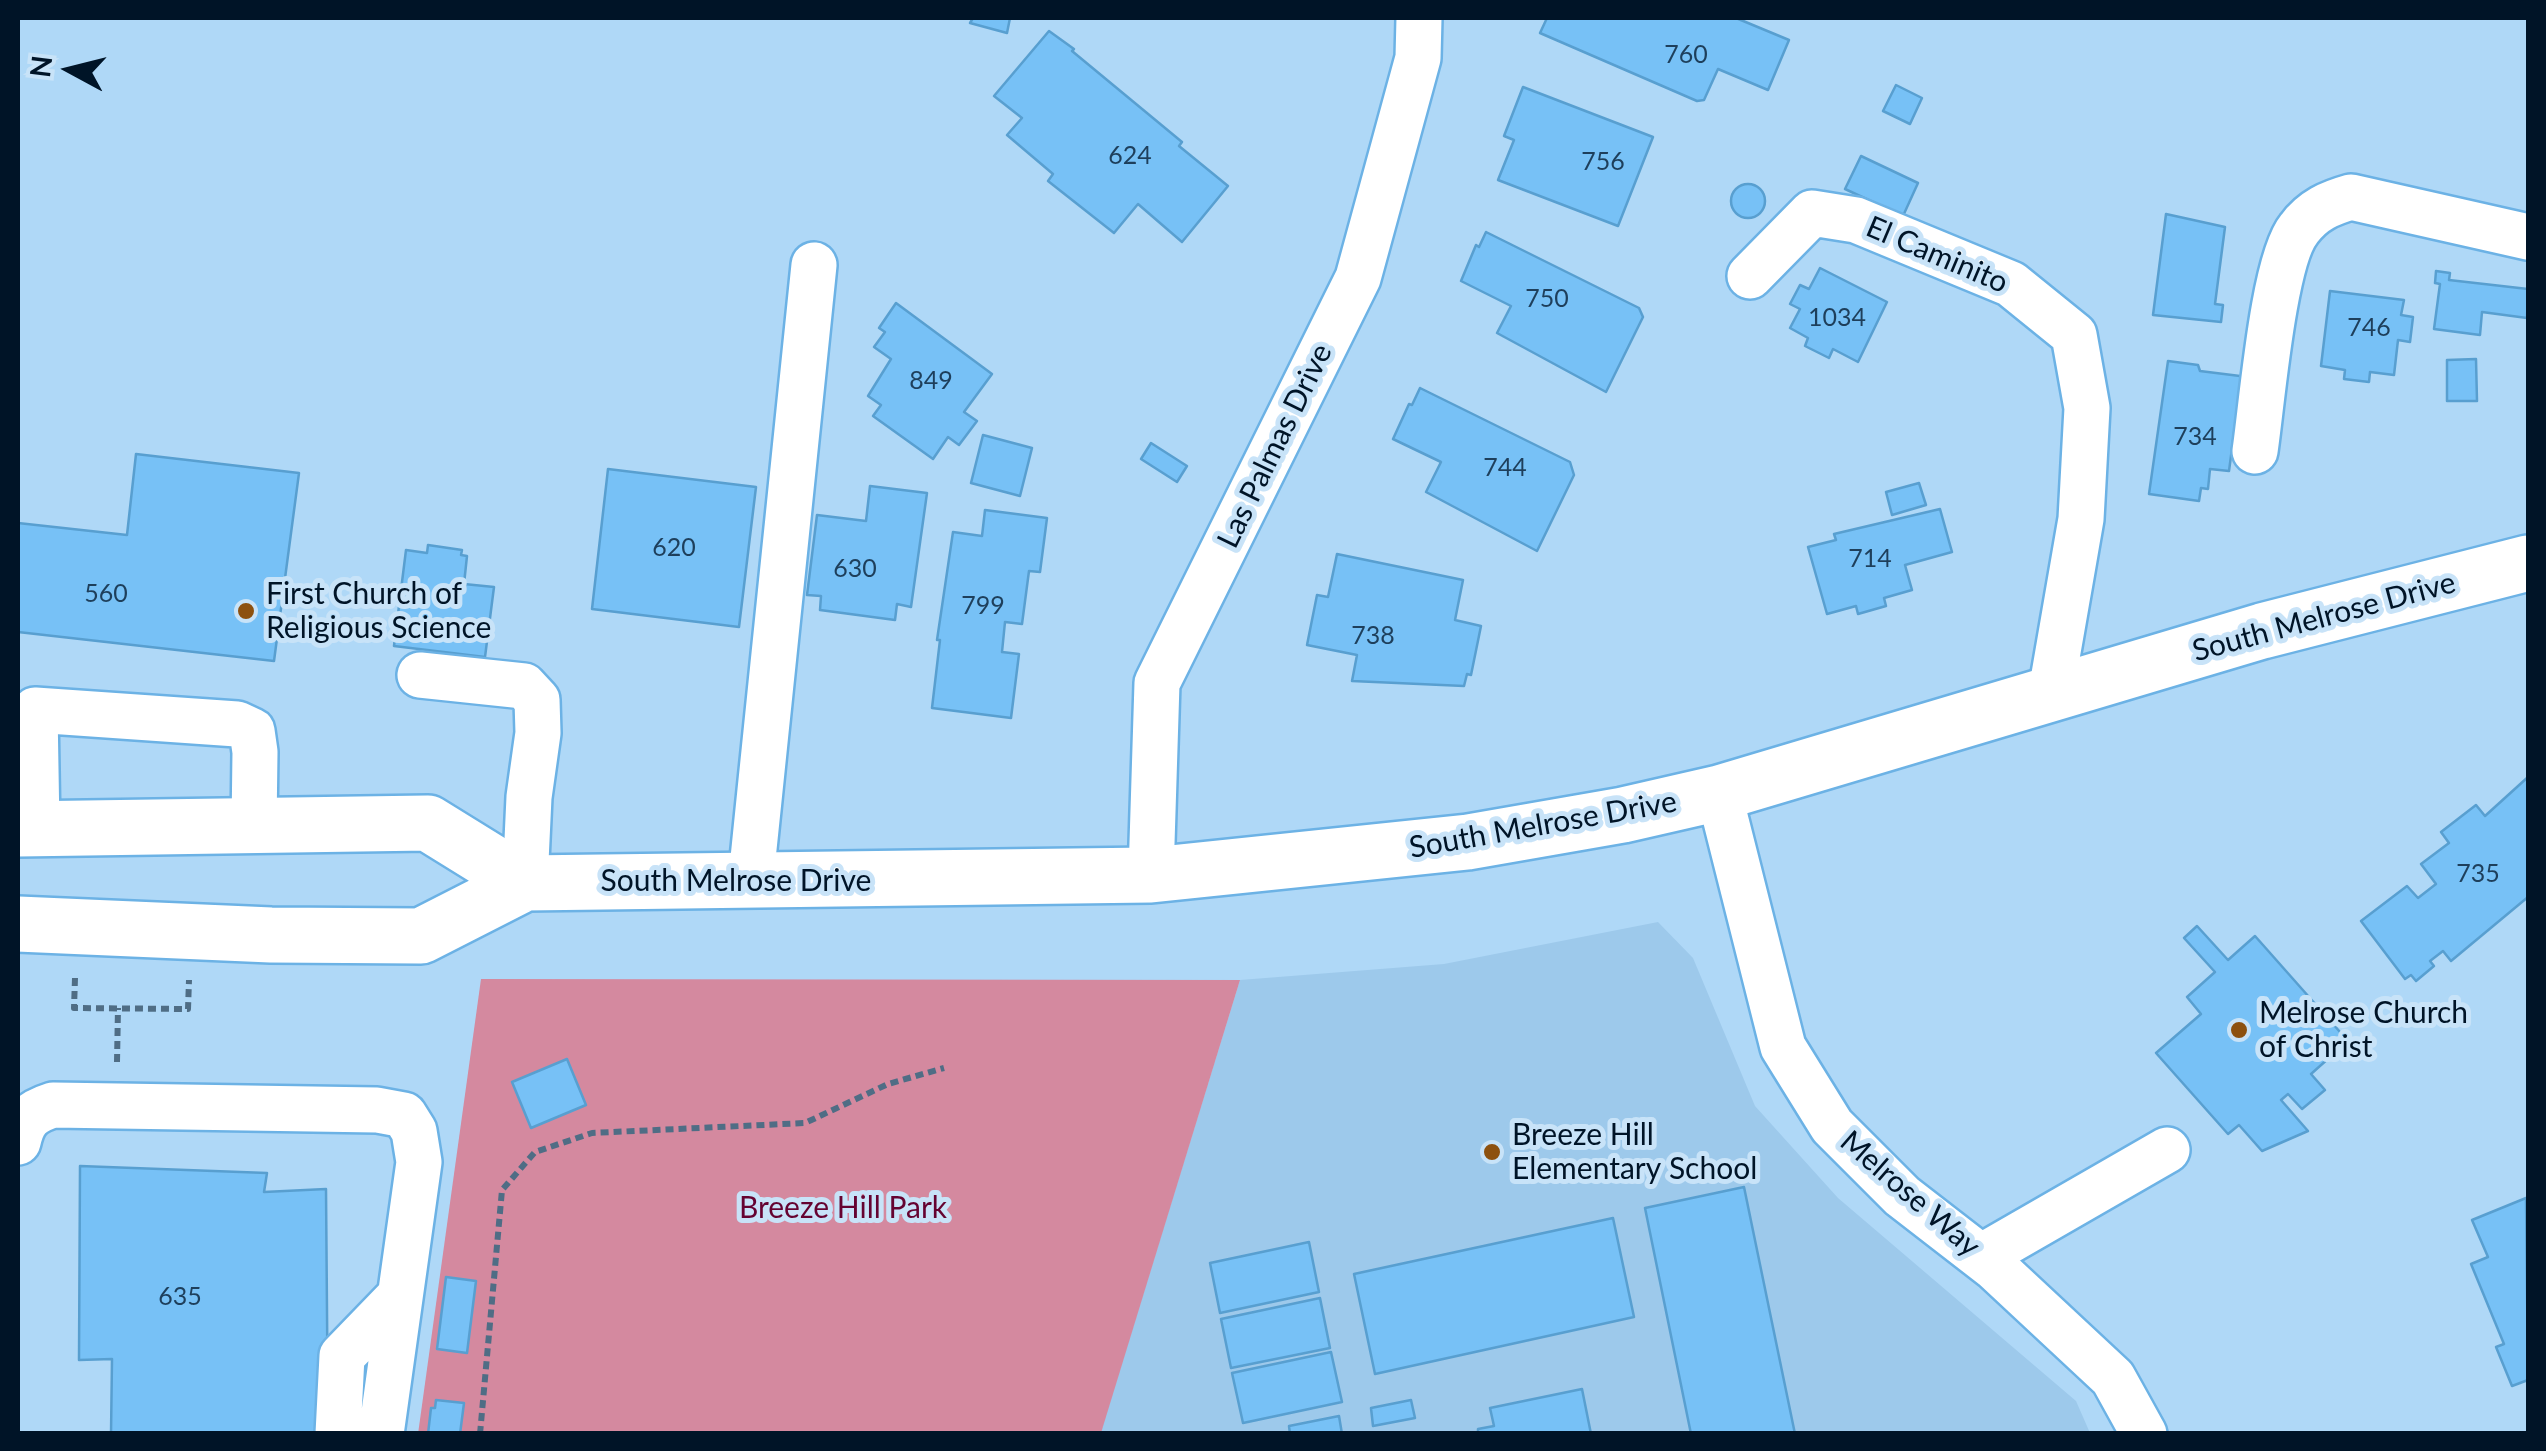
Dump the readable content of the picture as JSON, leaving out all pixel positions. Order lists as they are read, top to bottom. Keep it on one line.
{"streets":{"main road":["South Melrose Drive"],"street":["El Caminito","Las Palmas Drive","Melrose Way"]},"crossings":[["El Caminito","South Melrose Drive"],["Las Palmas Drive","South Melrose Drive"],["South Melrose Drive","Melrose Way"]],"parks":["Breeze Hill Park"],"places":["First Church of Religious Science","Melrose Church of Christ","Breeze Hill Elementary School"],"house_numbers":["760","624","756","750","1034","746","849","734","744","620","714","630","560","799","738","735","635"],"north":"left"}
